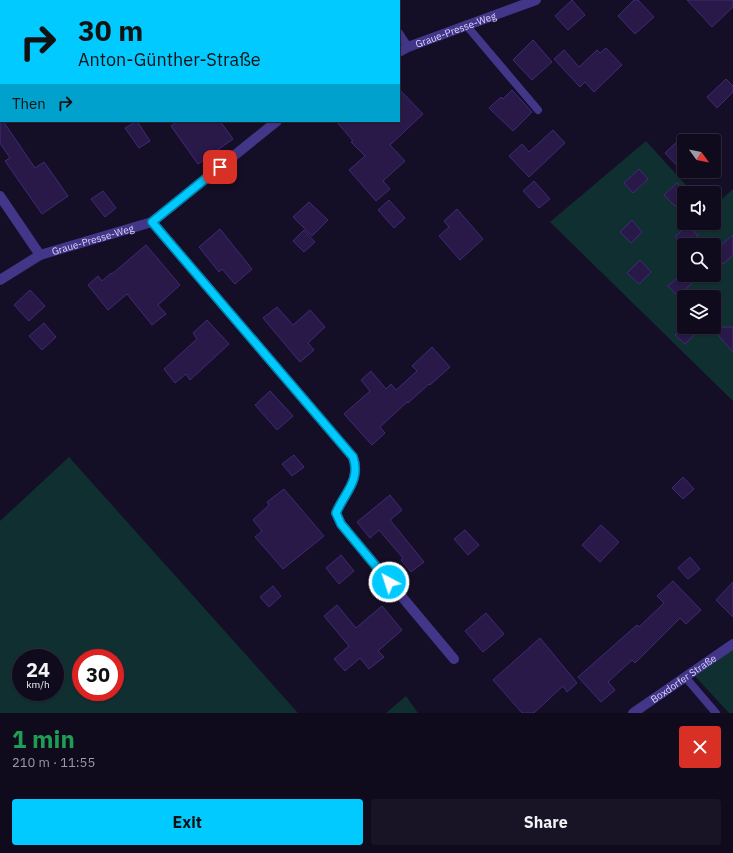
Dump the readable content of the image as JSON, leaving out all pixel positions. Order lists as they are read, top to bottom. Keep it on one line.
{"streets":{"street":["Graue-Presse-Weg","Boxdorfer Straße"]},"north":"bottom right","page":{"turn":["30 m","Anton-Günther-Straße"],"then":"Then","speed":"24 km/h","limit":"30","heading":["1 min","210 m · 11:55"],"buttons":["Exit","Share"]}}
